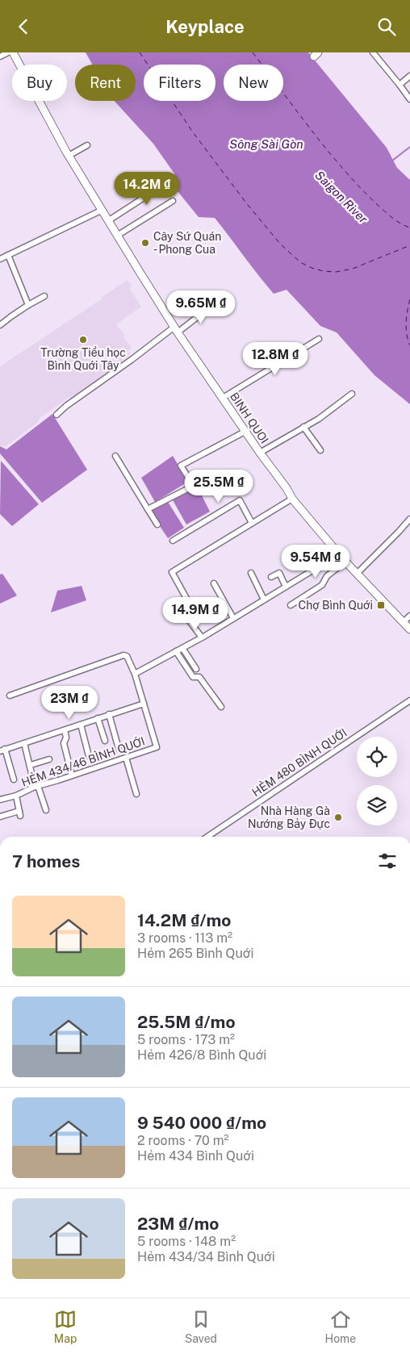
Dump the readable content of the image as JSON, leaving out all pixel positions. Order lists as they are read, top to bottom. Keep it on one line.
{"streets":{"main road":["BINH QUOI"],"street":["HẺM 434/46 BÌNH QUỚI","HẺM 480 BÌNH QUỚI"]},"water":["Sông Sài Gòn","Saigon River"],"places":{"other":["Cây Sứ Quán - Phong Cua","Trường Tiểu học Bình Quới Tây","Nhà Hàng Gà Nướng Bảy Đực"],"transit":["Chợ Bình Quới"]},"page":{"header":"Keyplace","chip":["Buy","Rent","Filters","New"],"price":["14.2M ₫","9.65M ₫","12.8M ₫","25.5M ₫","9.54M ₫","14.9M ₫","23M ₫"],"heading":"7 homes","list":[{"name":"14.2M ₫/mo","note":"3 rooms · 113 m² · Hẻm 265 Bình Quới"},{"name":"25.5M ₫/mo","note":"5 rooms · 173 m² · Hẻm 426/8 Bình Quới"},{"name":"9 540 000 ₫/mo","note":"2 rooms · 70 m² · Hẻm 434 Bình Quới"},{"name":"23M ₫/mo","note":"5 rooms · 148 m² · Hẻm 434/34 Bình Quới"}],"tabs":["Map","Saved","Home"]}}
